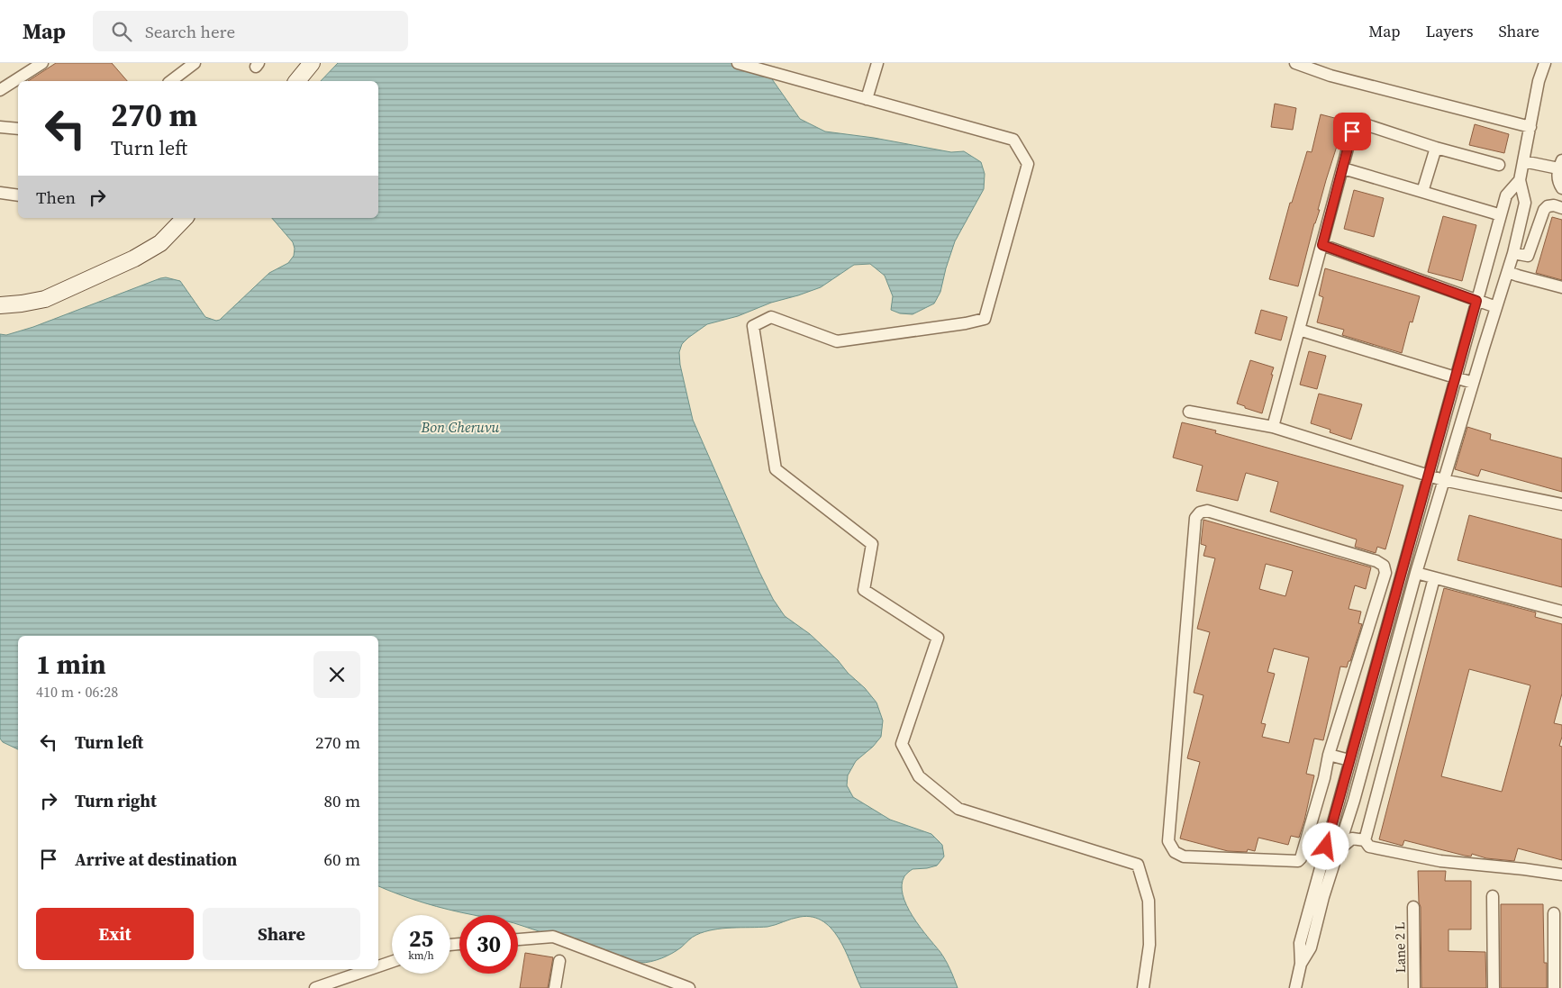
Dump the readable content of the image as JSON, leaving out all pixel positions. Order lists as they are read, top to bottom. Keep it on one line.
{"streets":{"street":["Lane 2 L"]},"water":["Bon Cheruvu"],"page":{"header":"Map","search":"Search here","nav":["Map","Layers","Share"],"turn":["270 m","Turn left"],"then":"Then","heading":["1 min","410 m · 06:28"],"list":[{"name":"Turn left","value":"270 m"},{"name":"Turn right","value":"80 m"},{"name":"Arrive at destination","value":"60 m"}],"buttons":["Exit","Share"],"speed":"25 km/h","limit":"30"}}
